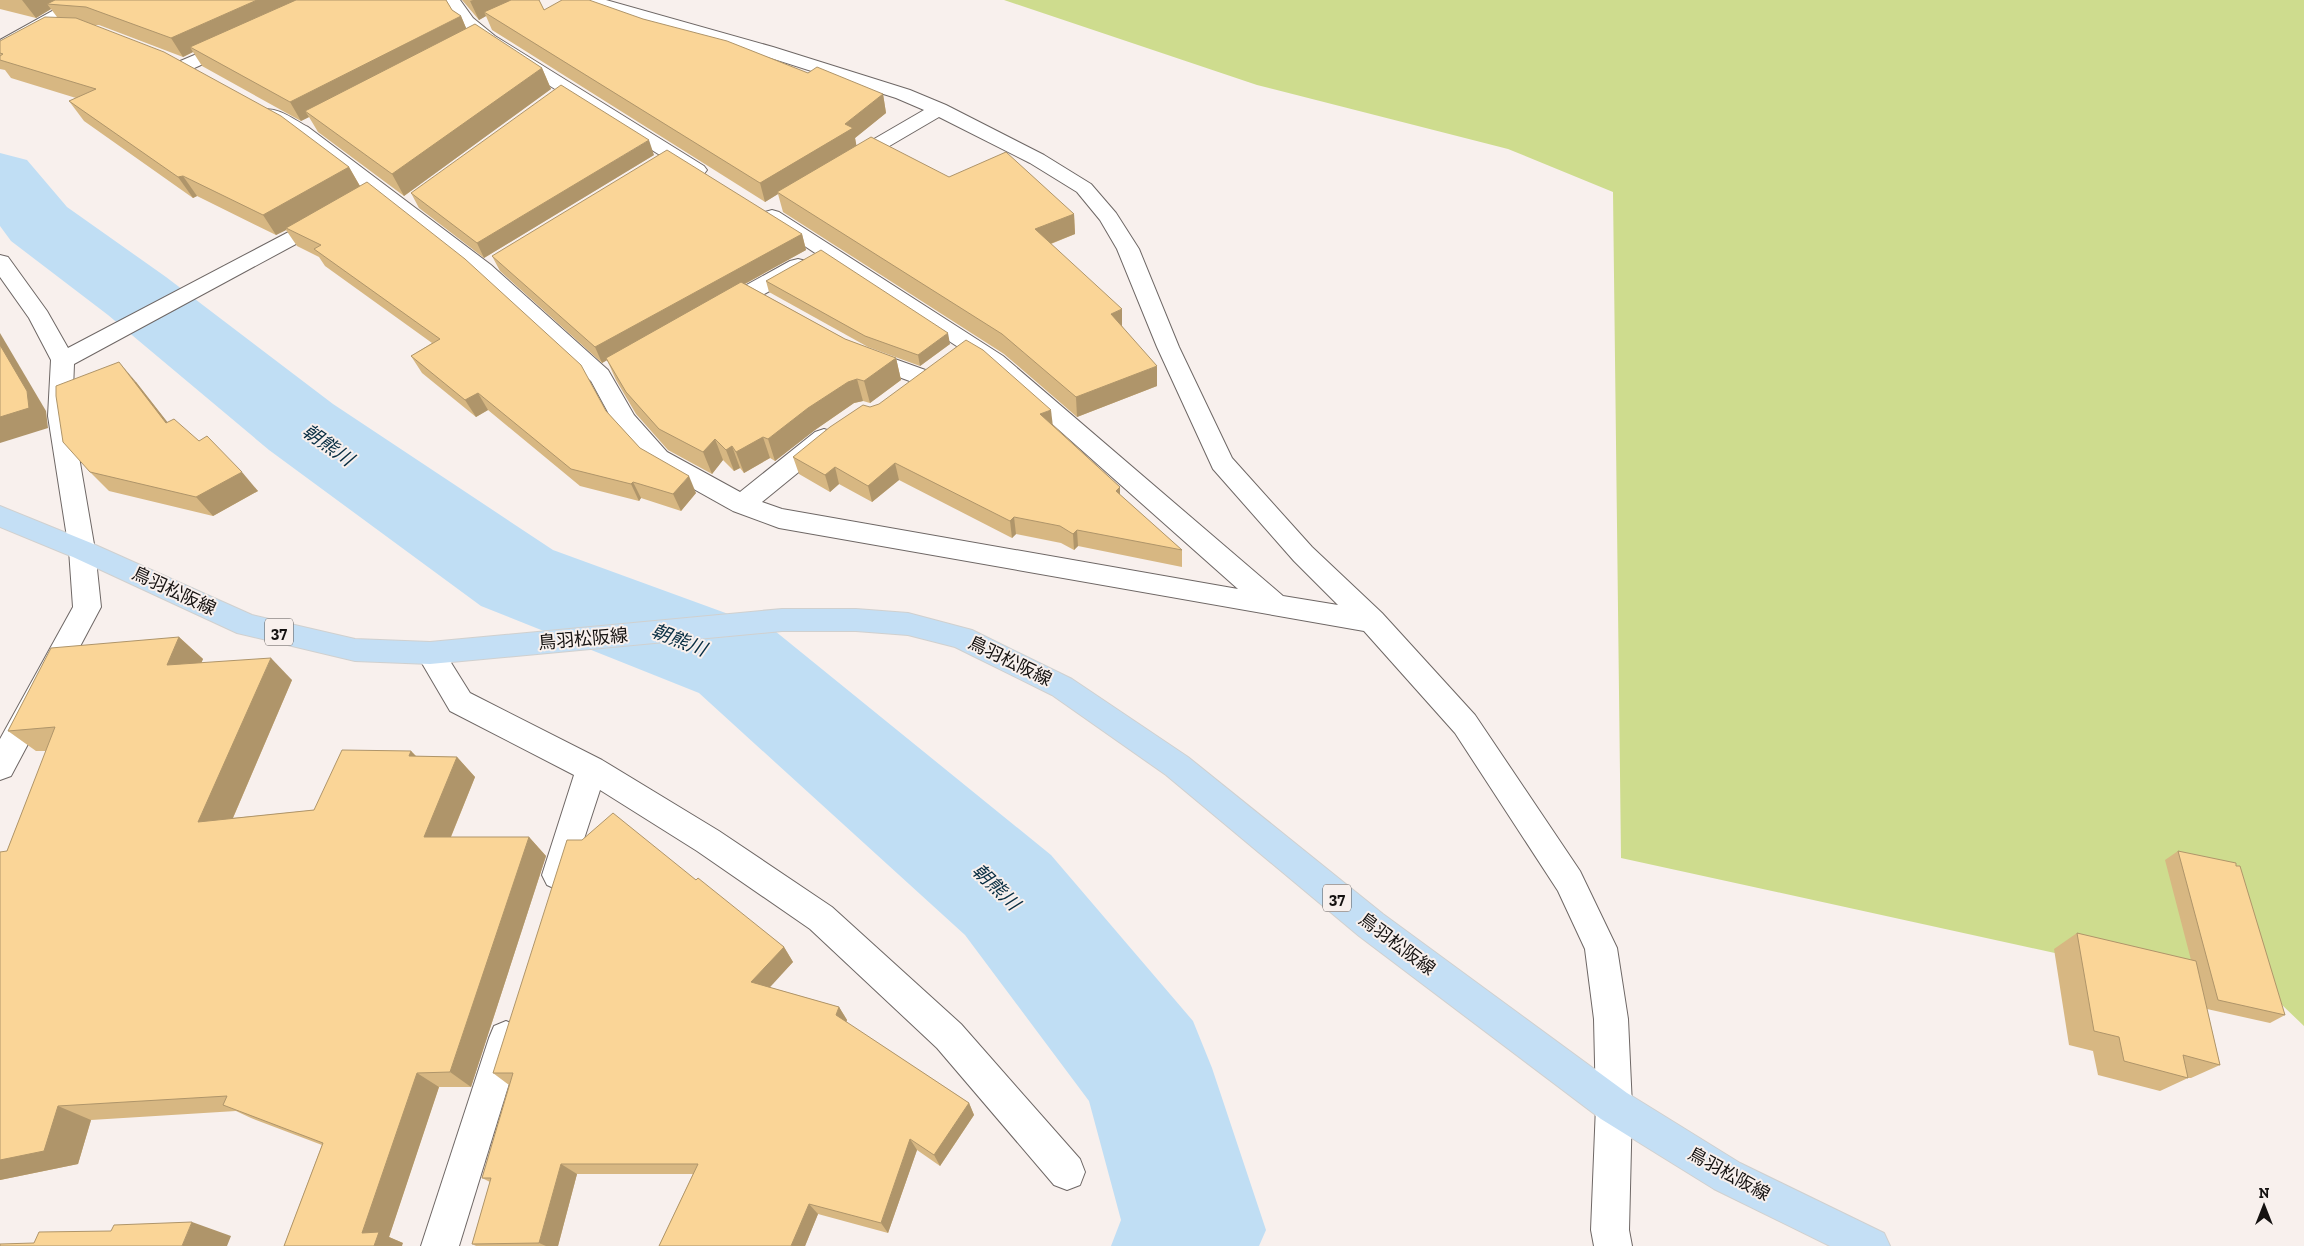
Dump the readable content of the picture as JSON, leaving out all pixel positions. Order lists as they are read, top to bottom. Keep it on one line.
{"streets":{"main road":["鳥羽松阪線","37"]},"water":["朝熊川"],"north":"top"}
